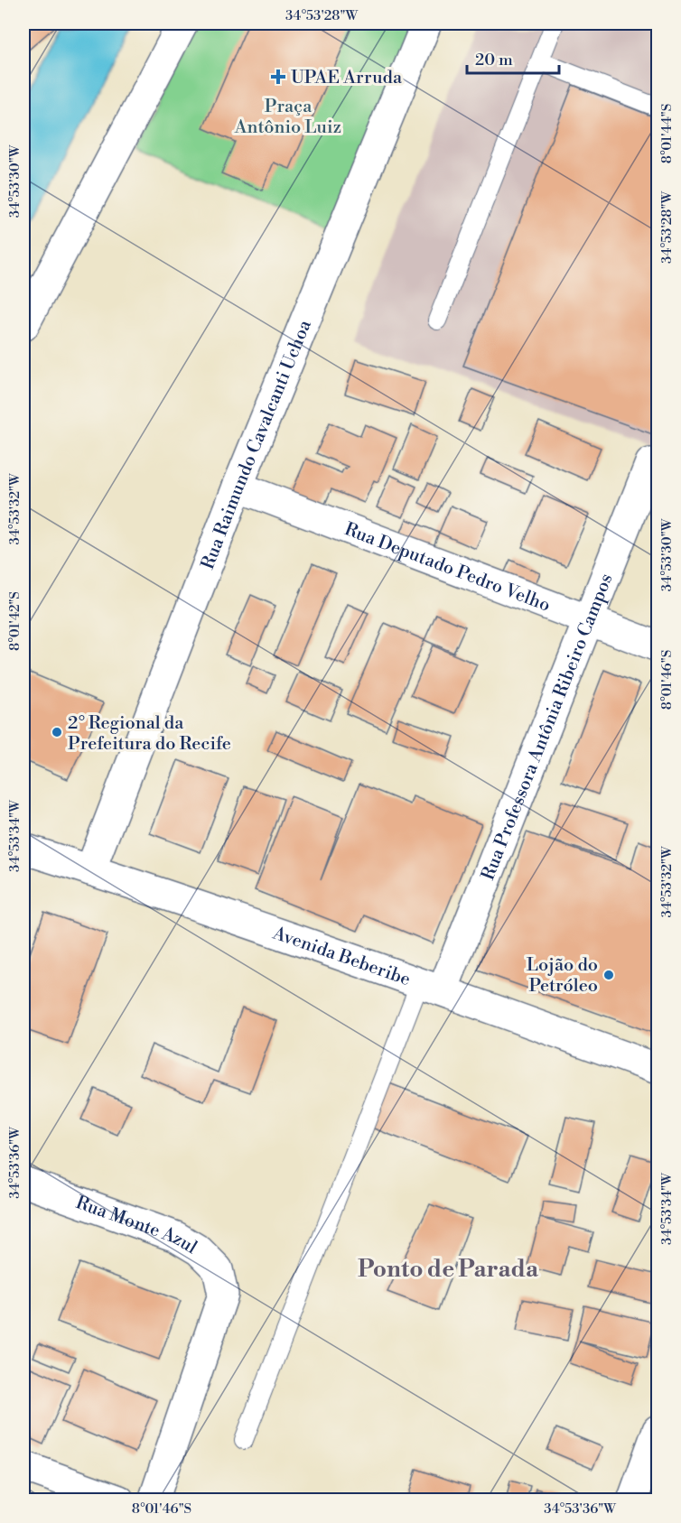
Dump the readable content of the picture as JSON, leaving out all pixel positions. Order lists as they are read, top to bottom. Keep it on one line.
{"streets":{"street":["Rua Raimundo Cavalcanti Uchoa","Rua Deputado Pedro Velho","Rua Professora Antônia Ribeiro Campos","Avenida Beberibe","Rua Monte Azul"]},"crossings":[["Rua Raimundo Cavalcanti Uchoa","Rua Deputado Pedro Velho"],["Rua Raimundo Cavalcanti Uchoa","Avenida Beberibe"],["Rua Deputado Pedro Velho","Rua Professora Antônia Ribeiro Campos"],["Rua Professora Antônia Ribeiro Campos","Avenida Beberibe"]],"districts":["Ponto de Parada"],"parks":["Praça Antônio Luiz"],"places":{"health":["UPAE Arruda"],"other":["2° Regional da Prefeitura do Recife","Lojão do Petróleo"]},"scale_bar":"20 m","coordinates":["34°53'28\"W","8°01'44\"S","34°53'30\"W","34°53'32\"W","8°01'42\"S","8°01'46\"S","34°53'34\"W","34°53'36\"W"]}
